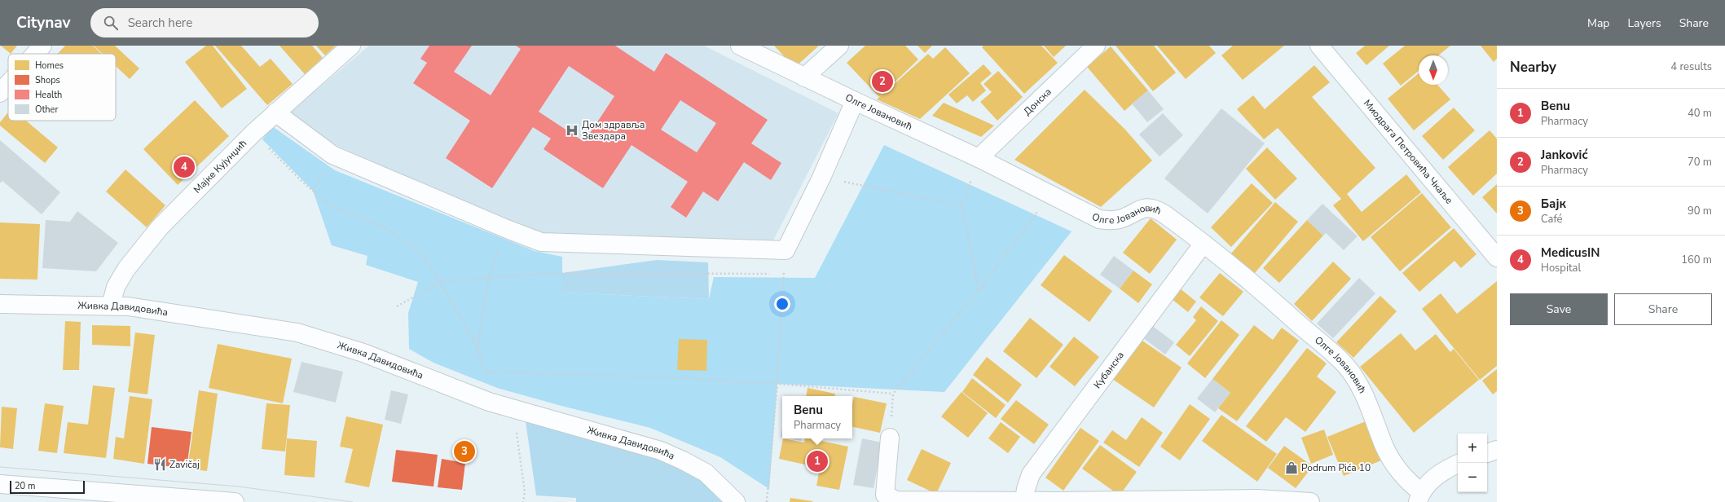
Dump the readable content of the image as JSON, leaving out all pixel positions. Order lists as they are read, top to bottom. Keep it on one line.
{"streets":{"street":["Донска","Олге Јовановић","Миодрага Петровића Чкаље","Мајке Кујунџић","Живка Давидовића","Кубанска"]},"crossings":[["Донска","Олге Јовановић"],["Олге Јовановић","Кубанска"],["Мајке Кујунџић","Живка Давидовића"]],"places":{"hospital":["Дом здравља Звездара"],"restaurant":["Zavičaj"],"shop":["Podrum Pića 10"]},"legend":["Homes","Shops","Health","Other"],"scale_bar":"20 m","north":"bottom","page":{"header":"Citynav","search":"Search here","nav":["Map","Layers","Share"],"heading":["Nearby","4 results"],"pins":["2","4","3","1"],"list":[{"mark":"1","name":"Benu","note":"Pharmacy","value":"40 m"},{"mark":"2","name":"Janković","note":"Pharmacy","value":"70 m"},{"mark":"3","name":"Бајк","note":"Café","value":"90 m"},{"mark":"4","name":"MedicusIN","note":"Hospital","value":"160 m"}],"buttons":["Save","Share"],"popup":["Benu","Pharmacy"],"map_buttons":["+","−"],"scale":"20 m"}}
